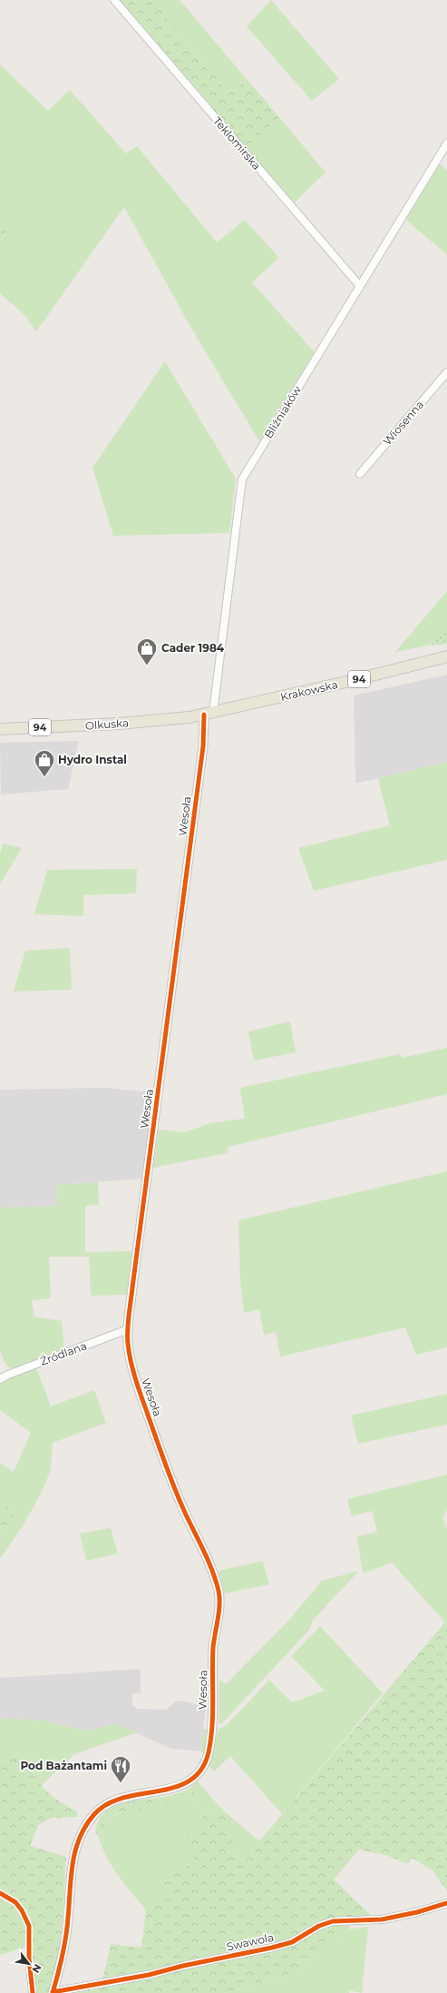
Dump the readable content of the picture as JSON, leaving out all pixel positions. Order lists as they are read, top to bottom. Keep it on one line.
{"streets":{"main road":["94","Krakowska","Olkuska"],"street":["Teklomirska","Bliźniaków","Wiosenna","Wesoła","Źródlana","Swawola"]},"crossings":[["Teklomirska","Bliźniaków"],["Bliźniaków","Krakowska"],["Bliźniaków","Olkuska"],["Bliźniaków","Wesoła"],["Krakowska","Olkuska"],["Krakowska","Wesoła"],["Olkuska","Wesoła"],["Wesoła","Źródlana"],["Wesoła","Swawola"]],"places":{"shop":["Cader 1984","Hydro Instal"],"restaurant":["Pod Bażantami"]},"north":"bottom right"}
